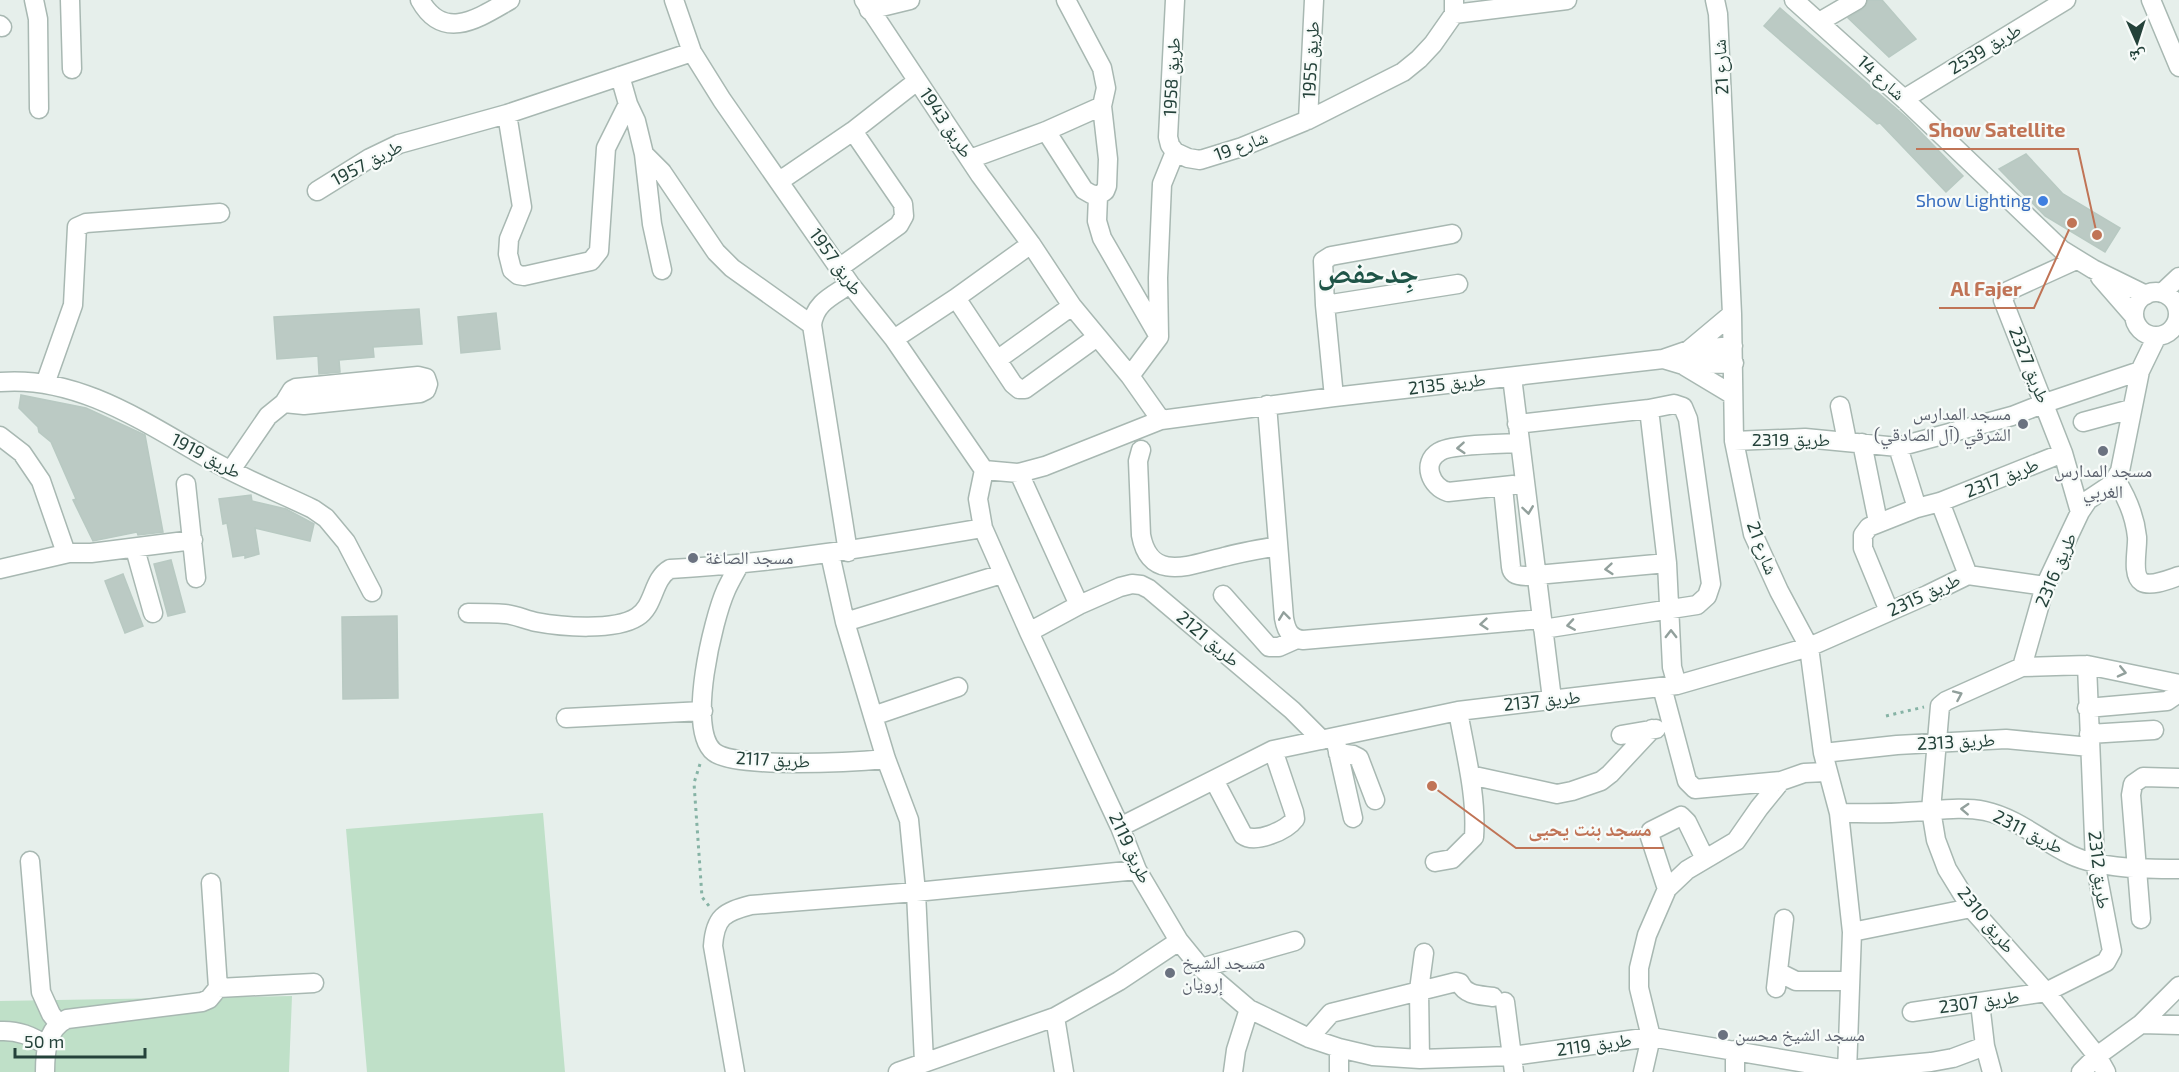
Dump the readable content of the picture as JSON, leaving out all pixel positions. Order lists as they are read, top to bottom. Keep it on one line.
{"streets":{"street":["طريق 2539","طريق 1955","شارع 21","طريق 1958","شارع 14","طريق 1943","شارع 19","طريق 1957","طريق 2327","طريق 2135","طريق 2319","طريق 1919","طريق 2317","طريق 2316","طريق 2315","طريق 2121","طريق 2137","طريق 2313","طريق 2117","طريق 2311","طريق 2119","طريق 2312","طريق 2310","طريق 2307"]},"crossings":[["طريق 2539","شارع 14"],["طريق 1955","شارع 19"],["شارع 21","طريق 2319"],["شارع 21","طريق 2315"],["شارع 21","طريق 2137"],["شارع 21","طريق 2313"],["شارع 21","طريق 2311"],["شارع 21","طريق 2119"],["طريق 1958","شارع 19"],["شارع 14","طريق 2327"],["طريق 1943","طريق 2135"],["طريق 1957","طريق 2119"],["طريق 2327","طريق 2319"],["طريق 2327","طريق 2317"],["طريق 2327","طريق 2316"],["طريق 2316","طريق 2315"],["طريق 2315","طريق 2137"],["طريق 2121","طريق 2137"],["طريق 2121","طريق 2119"],["طريق 2137","طريق 2119"],["طريق 2313","طريق 2312"],["طريق 2313","طريق 2310"],["طريق 2311","طريق 2312"],["طريق 2311","طريق 2310"],["طريق 2312","طريق 2310"],["طريق 2312","طريق 2307"],["طريق 2310","طريق 2307"]],"one_way":["طريق 2311"],"districts":["جِدحفص"],"places":["Show Lighting","Al Fajer","Show Satellite","مسجد المدارس الشرقي (آل الصادقي)","مسجد المدارس الغربي","مسجد الصاغة","مسجد بنت يحيى","مسجد الشيخ إرويان","مسجد الشيخ محسن"],"scale_bar":"50 m","north":"bottom"}
